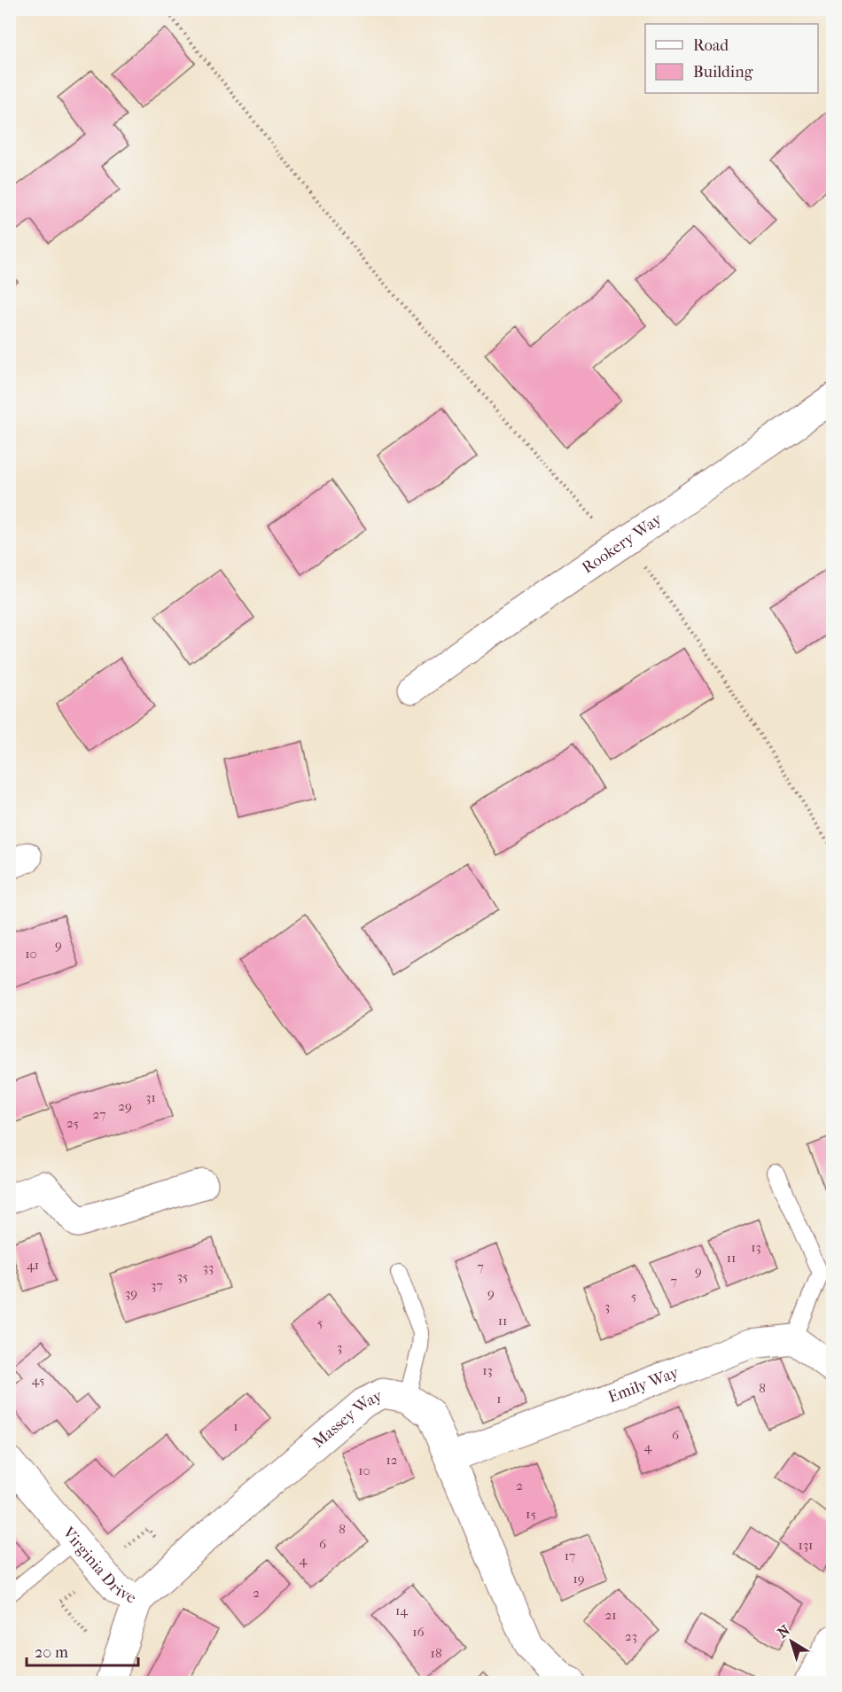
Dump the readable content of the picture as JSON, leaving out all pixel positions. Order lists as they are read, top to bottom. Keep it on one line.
{"streets":{"street":["Rookery Way","Emily Way","Massey Way","Virginia Drive"]},"crossings":[["Emily Way","Massey Way"],["Massey Way","Virginia Drive"]],"house_numbers":["9","10","31","29","27","25","13","11","41","7","33","9","35","7","37","39","9","5","3","11","5","3","13","45","8","1","1","6","4","12","10","2","15","8","6","131","17","4","19","2","14","21","16","23","18"],"legend":["Road","Building"],"scale_bar":"20 m","north":"top left"}
